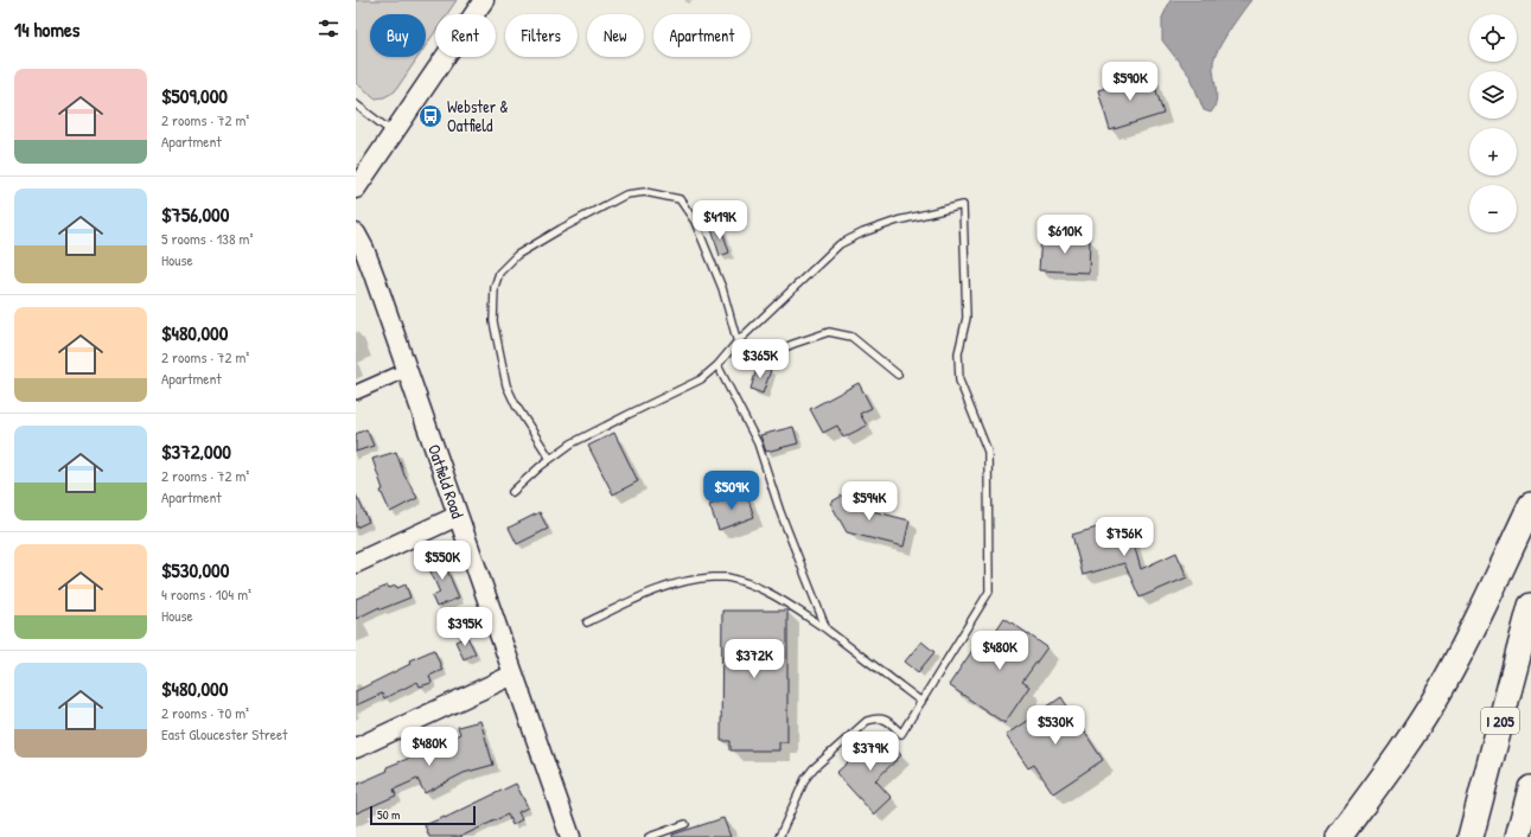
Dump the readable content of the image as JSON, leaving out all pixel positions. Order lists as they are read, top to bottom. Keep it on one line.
{"streets":{"highway":["I 205"],"main road":["Oatfield Road"]},"places":{"bus stop":["Webster & Oatfield"]},"scale_bar":"50 m","page":{"heading":"14 homes","map_buttons":["+","−"],"chip":["Buy","Rent","Filters","New","Apartment"],"list":[{"name":"$509,000","note":"2 rooms · 72 m² · Apartment"},{"name":"$756,000","note":"5 rooms · 138 m² · House"},{"name":"$480,000","note":"2 rooms · 72 m² · Apartment"},{"name":"$372,000","note":"2 rooms · 72 m² · Apartment"},{"name":"$530,000","note":"4 rooms · 104 m² · House"},{"name":"$480,000","note":"2 rooms · 70 m² · East Gloucester Street"}],"price":["$590K","$419K","$610K","$365K","$509K","$594K","$756K","$550K","$395K","$480K","$372K","$530K","$480K","$379K"],"scale":"50 m"}}
